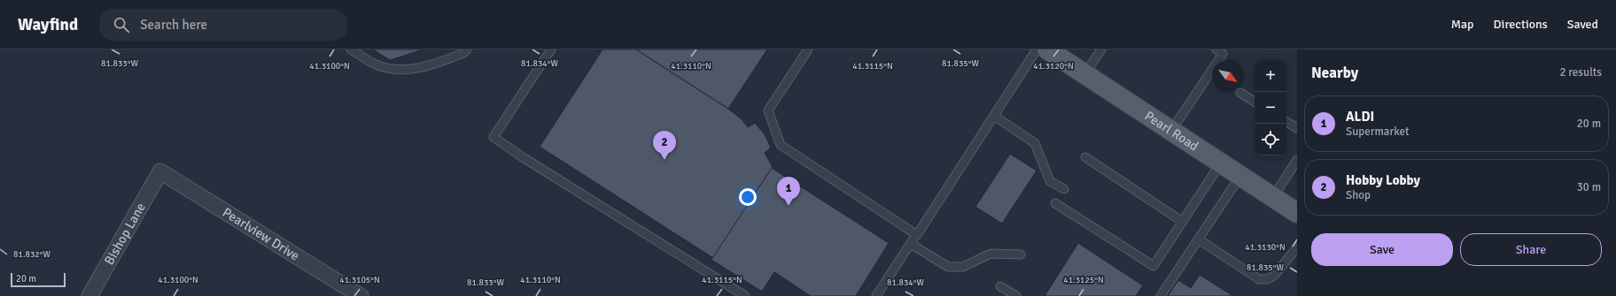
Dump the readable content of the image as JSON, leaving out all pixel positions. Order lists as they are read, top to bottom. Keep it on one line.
{"streets":{"main road":["Pearl Road"],"street":["Bishop Lane","Pearlview Drive"]},"crossings":[["Bishop Lane","Pearlview Drive"]],"scale_bar":"20 m","north":"bottom right","page":{"header":"Wayfind","search":"Search here","nav":["Map","Directions","Saved"],"heading":["Nearby","2 results"],"map_buttons":["+","−"],"list":[{"mark":"1","name":"ALDI","note":"Supermarket","value":"20 m"},{"mark":"2","name":"Hobby Lobby","note":"Shop","value":"30 m"}],"pins":["2","1"],"buttons":["Save","Share"],"scale":"20 m"},"coordinates":["81.833°W","81.834°W","81.835°W","41.3115°N","41.3120°N","41.3100°N","41.3110°N","41.3130°N","81.832°W","41.3105°N","41.3125°N"]}
